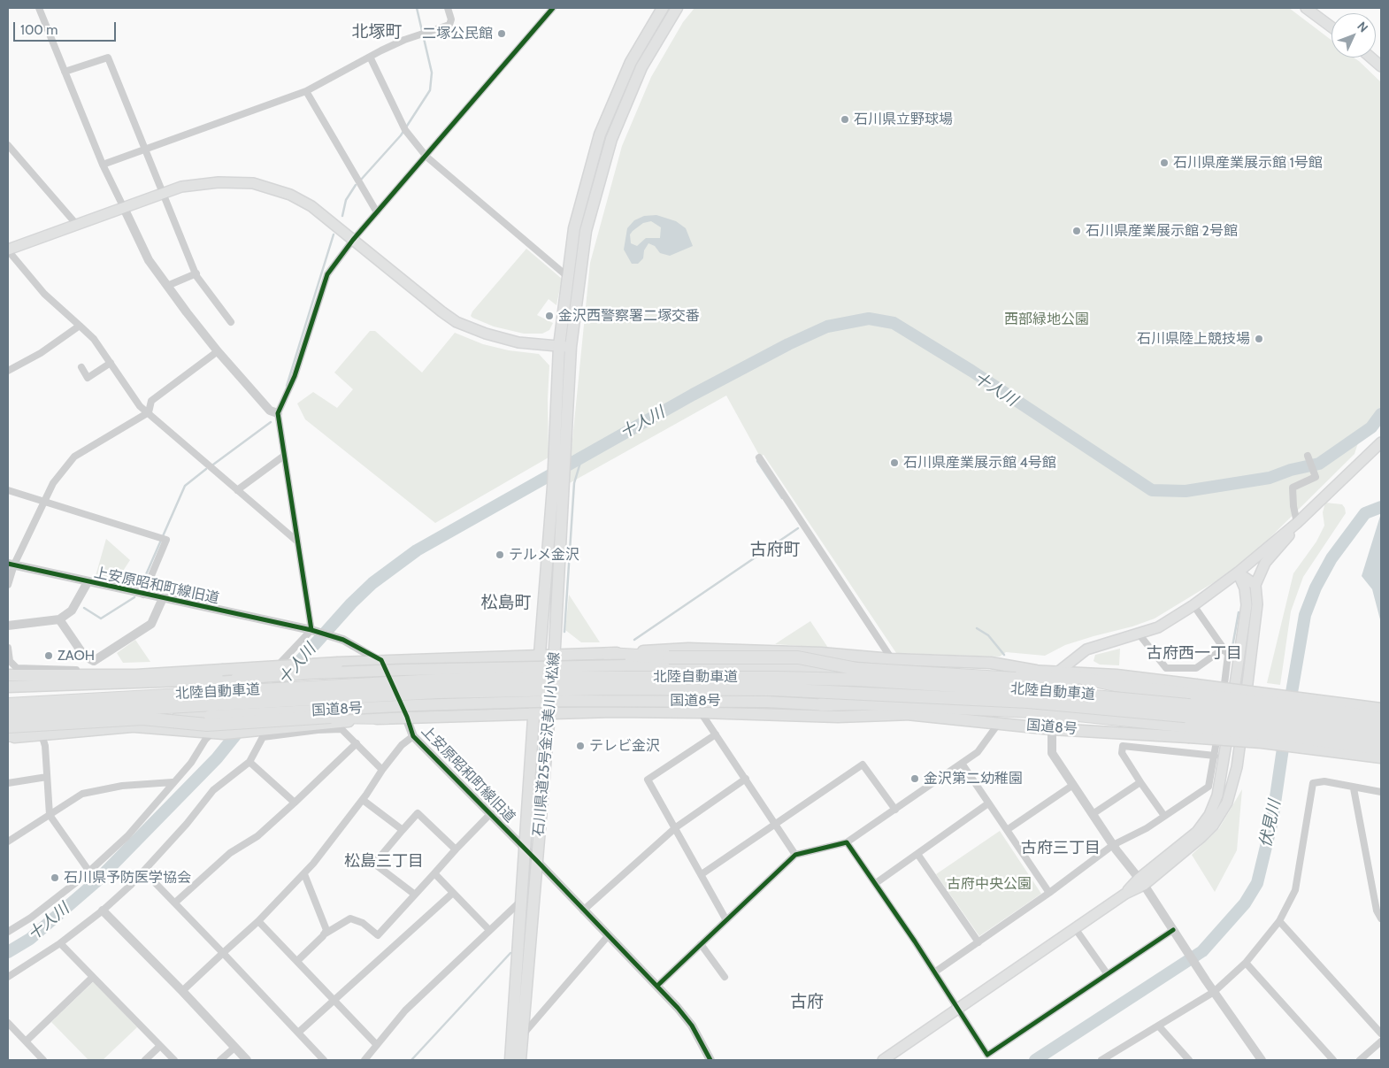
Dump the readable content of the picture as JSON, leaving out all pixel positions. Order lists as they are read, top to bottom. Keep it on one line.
{"streets":{"highway":["北陸自動車道"],"main road":["国道8号","石川県道25号金沢美川小松線"],"street":["上安原昭和町線旧道"]},"crossings":[["上安原昭和町線旧道","石川県道25号金沢美川小松線"]],"districts":["北塚町","古府町","松島町","古府西一丁目","古府三丁目","松島三丁目","古府"],"water":["十人川","伏見川"],"parks":["西部緑地公園","古府中央公園"],"places":["二塚公民館","石川県立野球場","石川県産業展示館 1号館","石川県産業展示館 2号館","金沢西警察署二塚交番","石川県陸上競技場","石川県産業展示館 4号館","テルメ金沢","ZAOH","テレビ金沢","金沢第二幼稚園","石川県予防医学協会"],"scale_bar":"100 m","north":"top right"}
